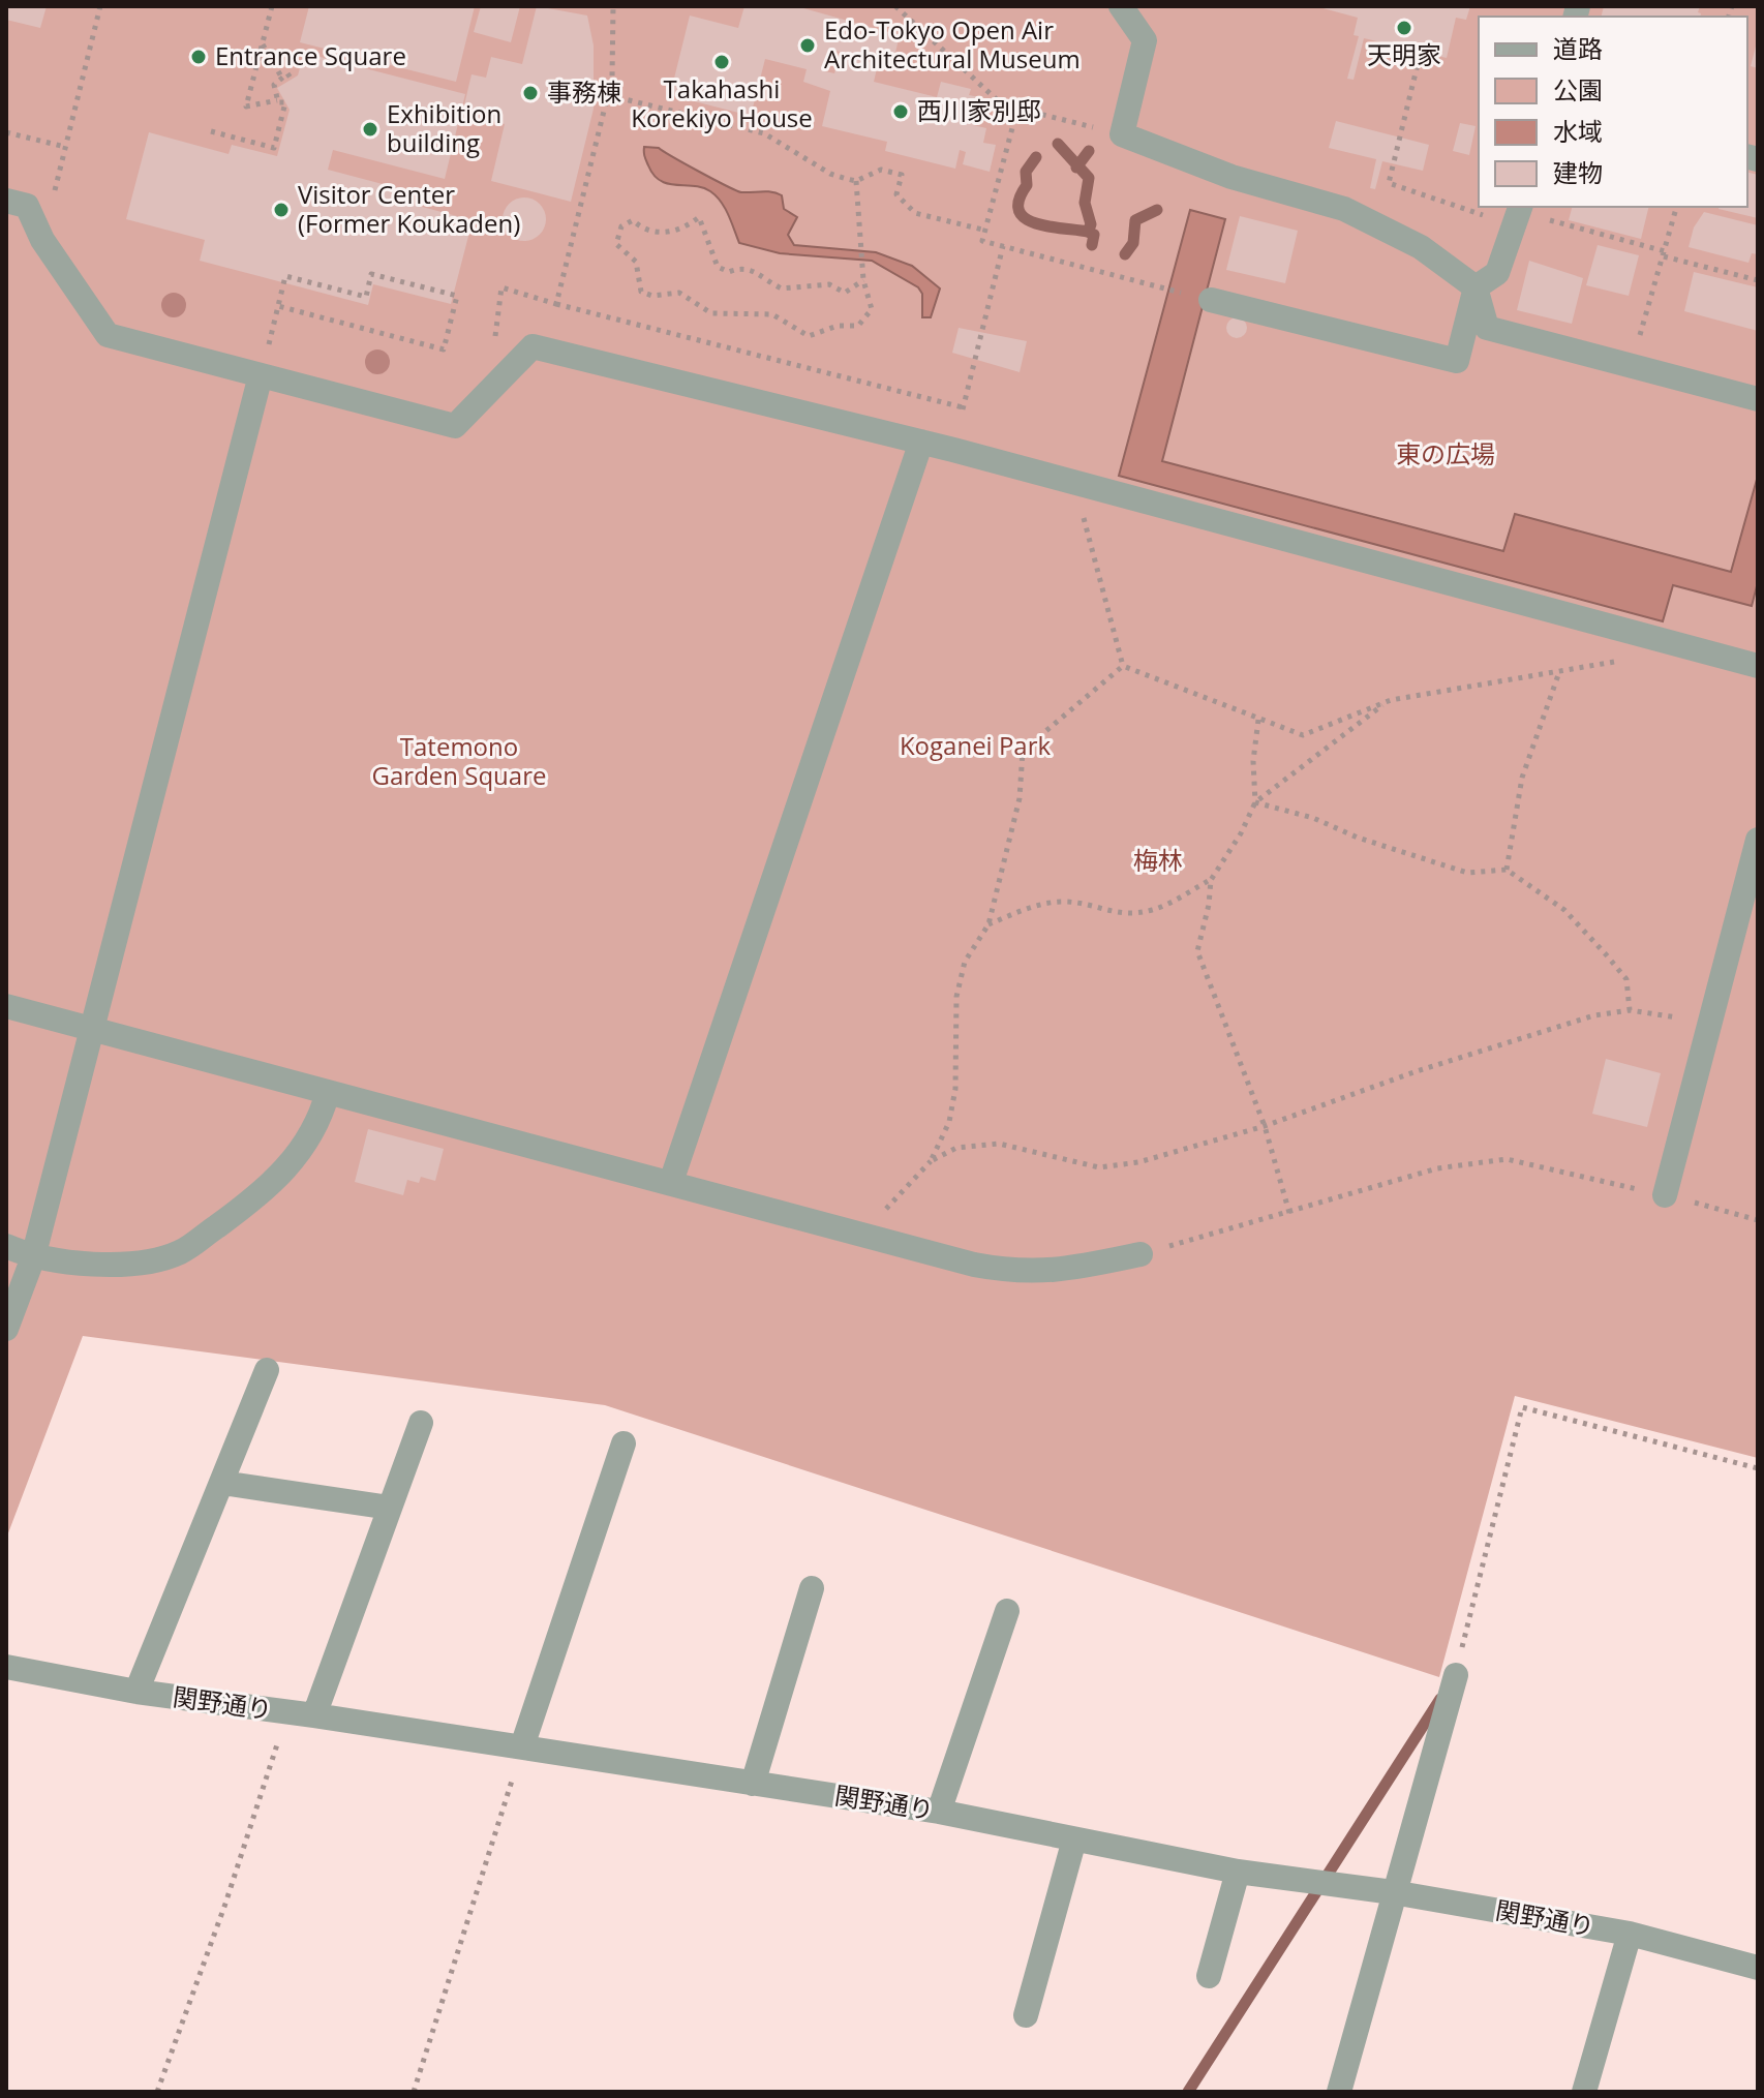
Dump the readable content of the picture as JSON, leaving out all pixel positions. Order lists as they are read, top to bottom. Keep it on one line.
{"streets":{"street":["関野通り"]},"parks":["東の広場","Koganei Park","Tatemono Garden Square","梅林"],"places":["天明家","Edo-Tokyo Open Air Architectural Museum","Entrance Square","Takahashi Korekiyo House","事務棟","西川家別邸","Exhibition building","Visitor Center (Former Koukaden)"],"legend":["道路","公園","水域","建物"]}
